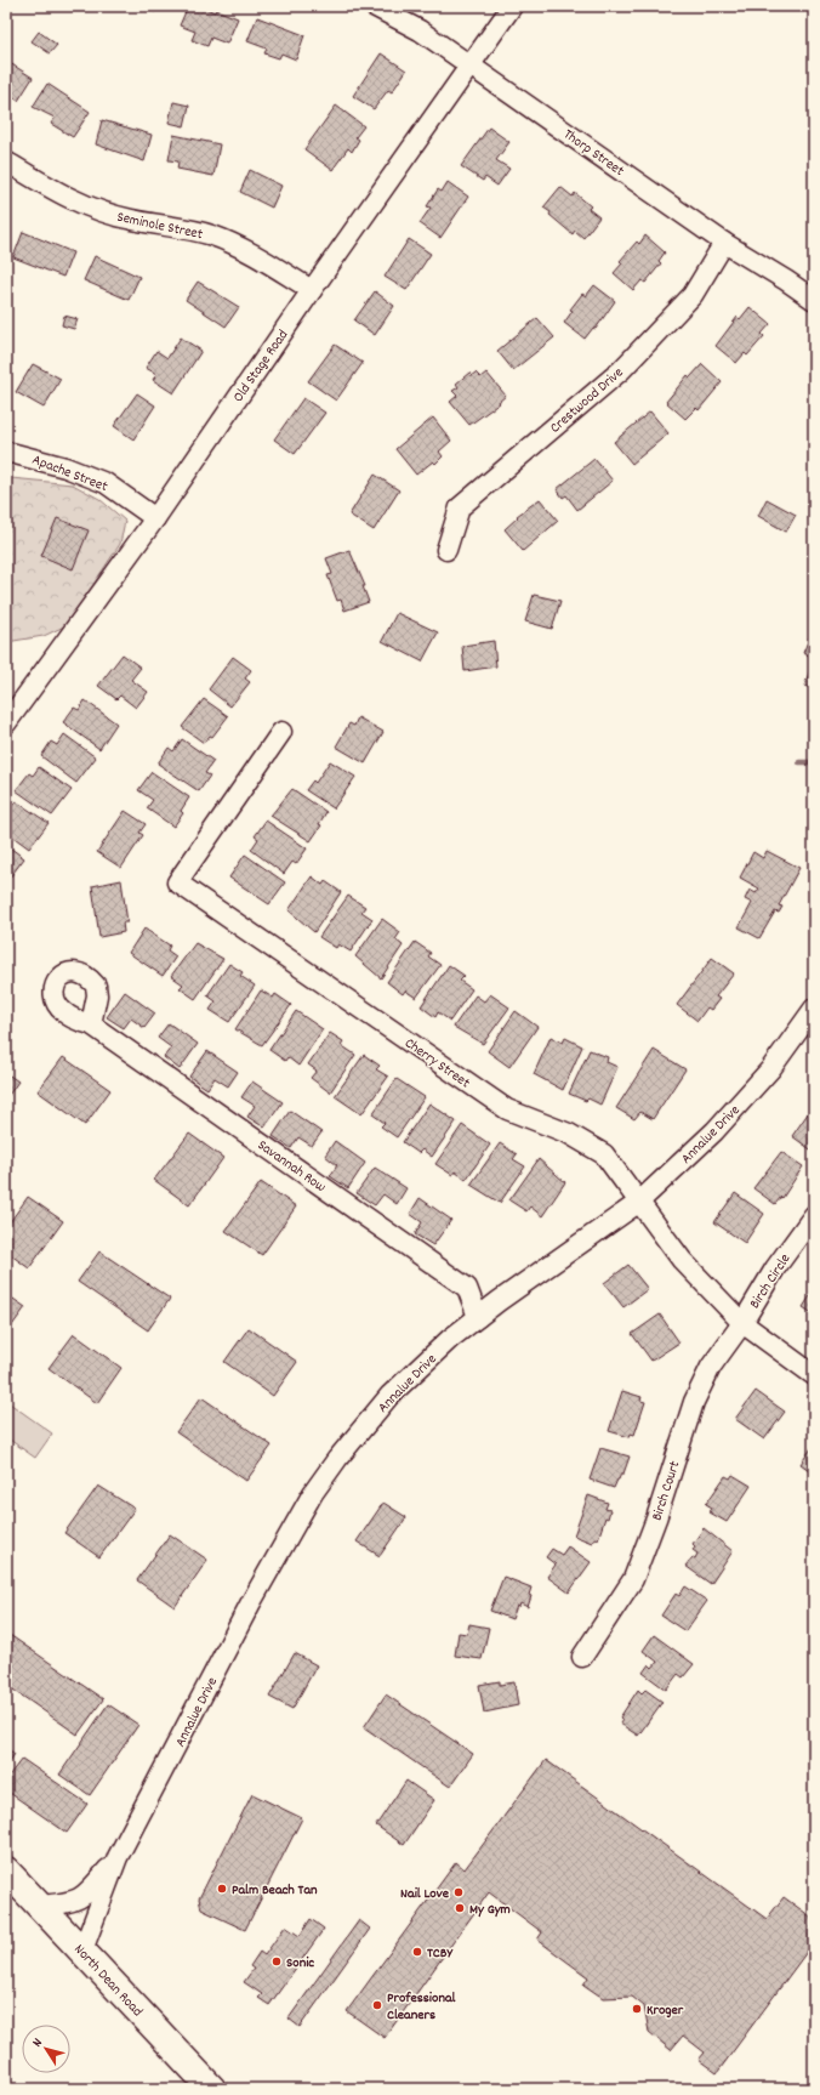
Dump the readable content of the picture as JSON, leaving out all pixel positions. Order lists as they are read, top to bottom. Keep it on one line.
{"streets":{"street":["Thorp Street","Seminole Street","Old Stage Road","Crestwood Drive","Apache Street","Cherry Street","Annalue Drive","Savannah Row","Birch Circle","Birch Court","North Dean Road"]},"crossings":[["Thorp Street","Old Stage Road"],["Thorp Street","Crestwood Drive"],["Seminole Street","Old Stage Road"],["Old Stage Road","Apache Street"],["Cherry Street","Annalue Drive"],["Cherry Street","Birch Circle"],["Cherry Street","Birch Court"],["Annalue Drive","Savannah Row"],["Annalue Drive","North Dean Road"],["Birch Circle","Birch Court"]],"places":["Palm Beach Tan","Nail Love","My Gym","TCBY","Sonic","Professional Cleaners","Kroger"],"north":"top left"}
